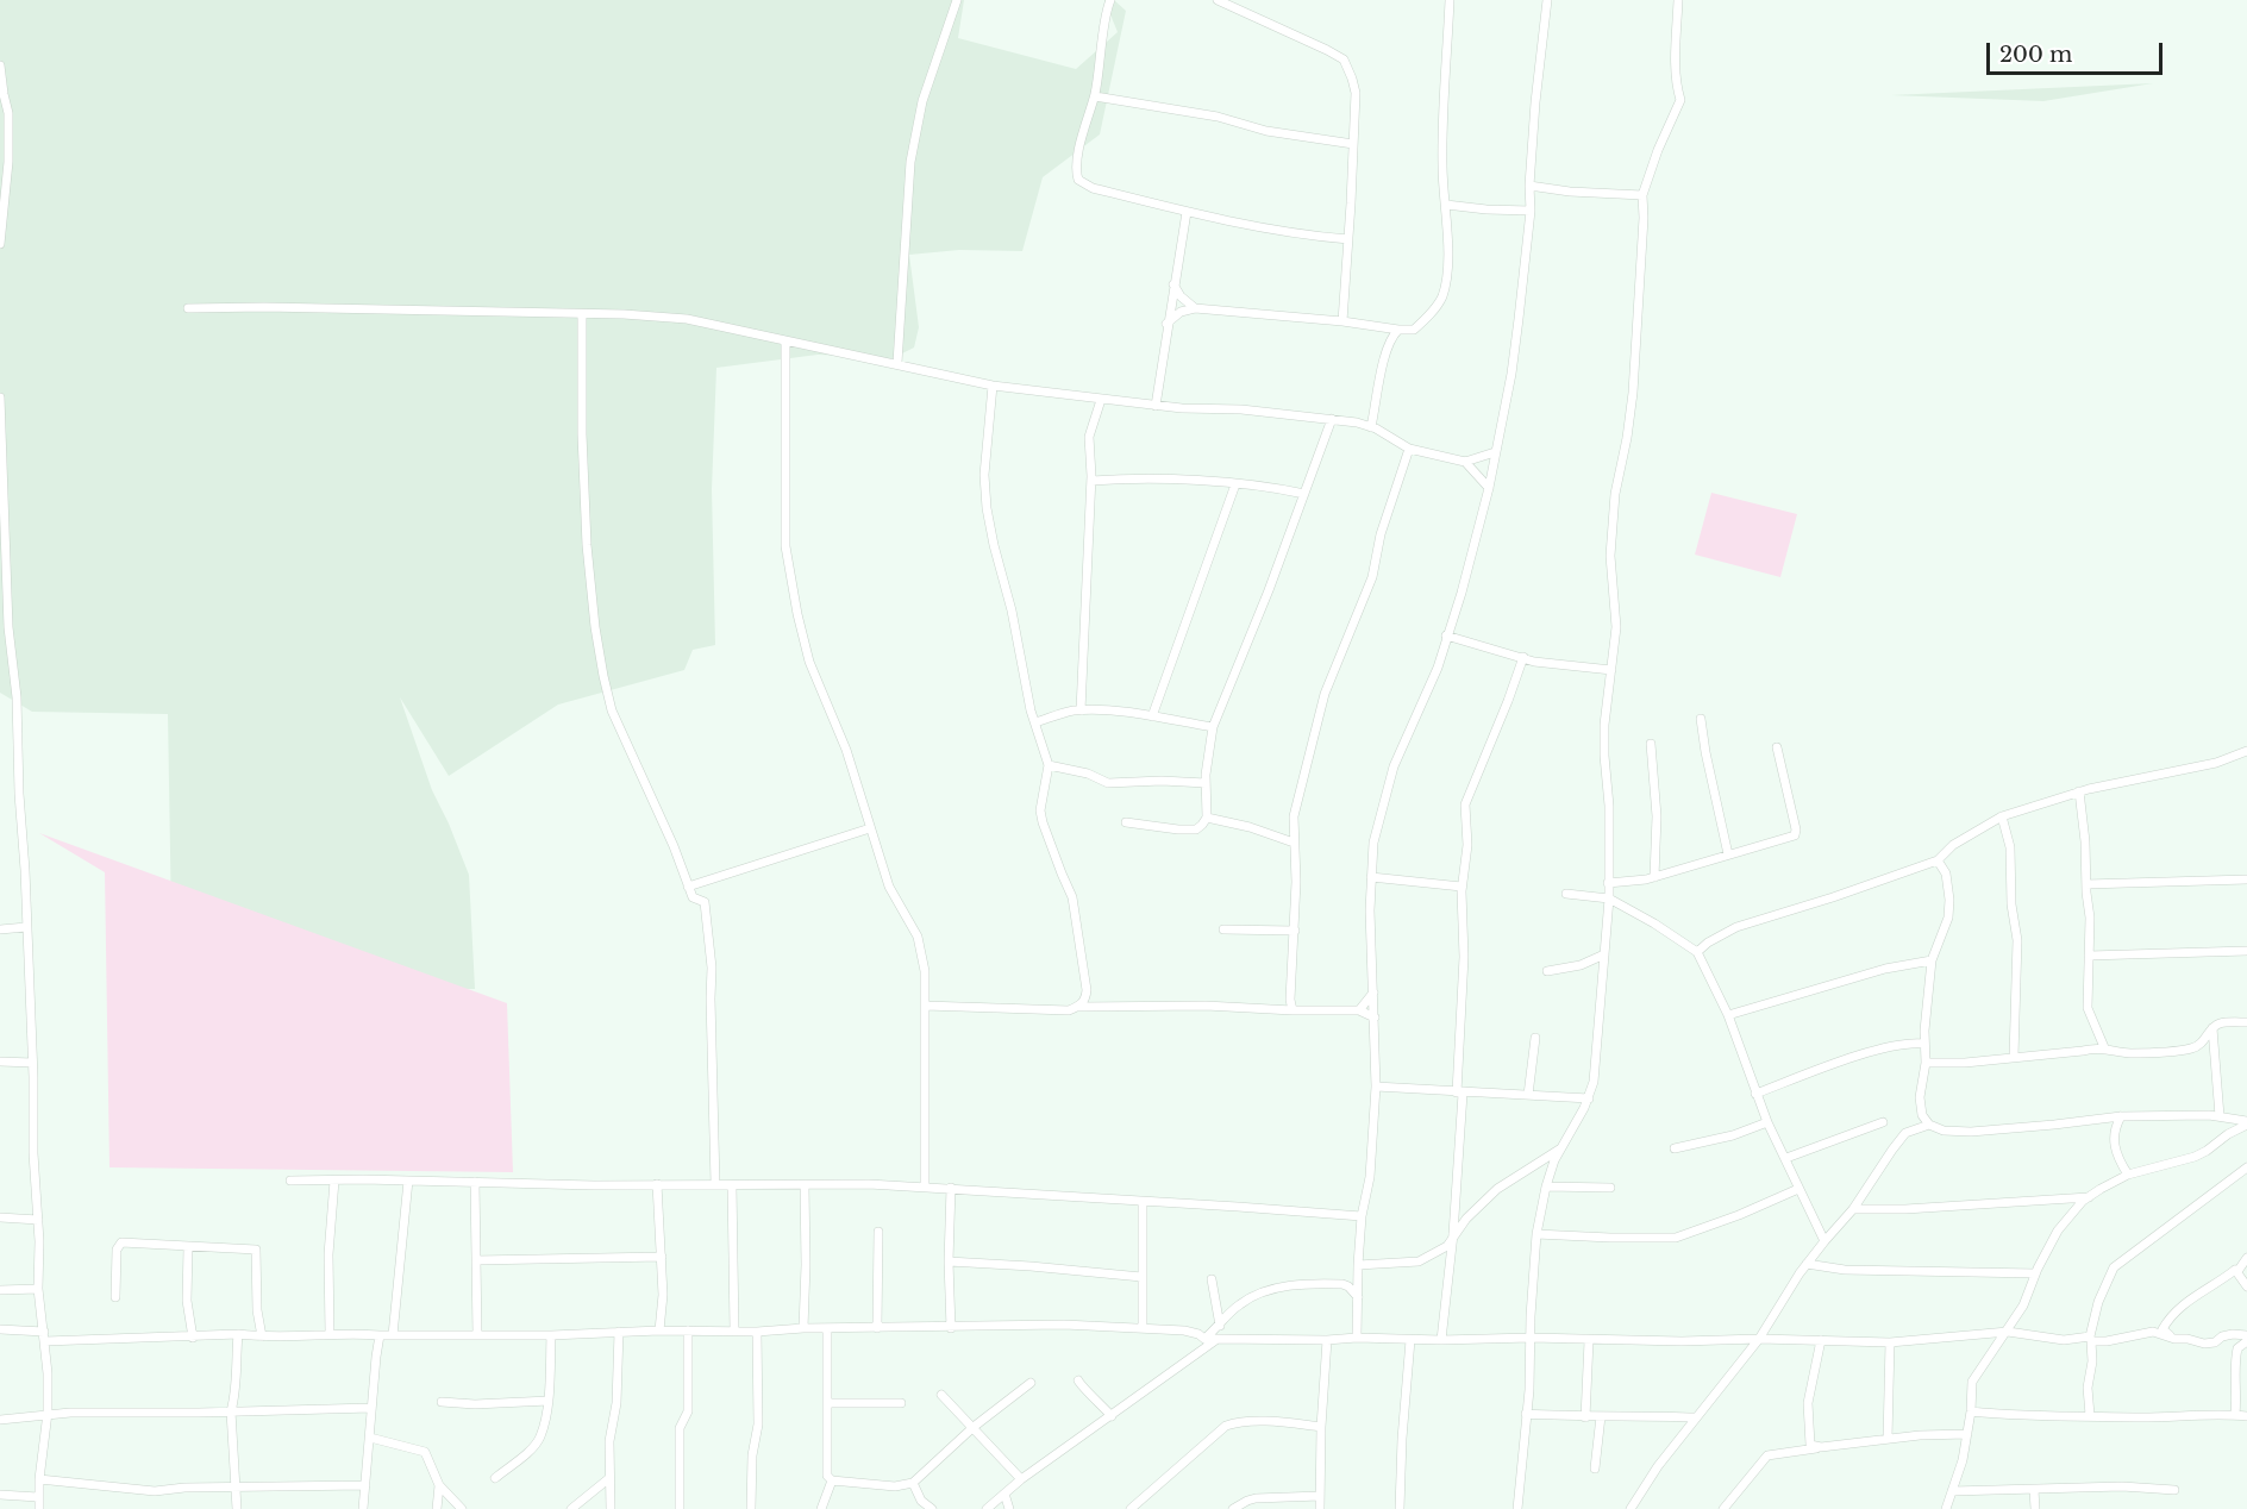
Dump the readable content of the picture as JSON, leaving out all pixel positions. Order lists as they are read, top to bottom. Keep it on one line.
{"scale_bar":"200 m"}
